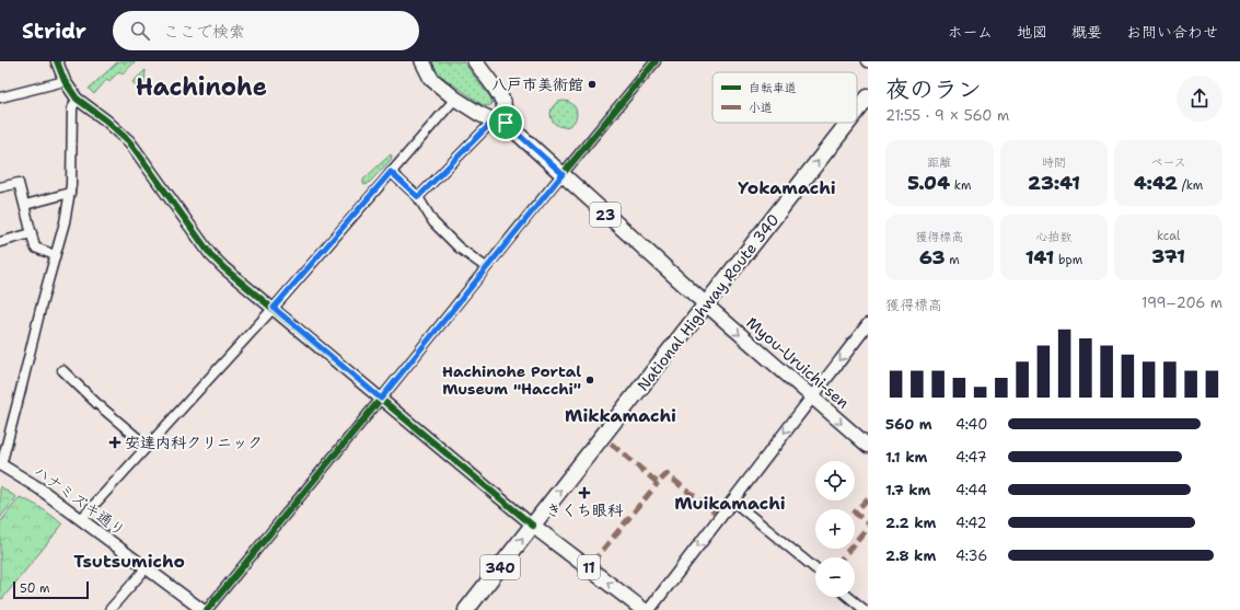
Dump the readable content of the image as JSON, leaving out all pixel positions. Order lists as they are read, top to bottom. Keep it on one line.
{"streets":{"highway":["National Highway Route 340","340"],"main road":["23","Myou-Uruichi-sen","11"],"street":["ハナミズキ通り"]},"crossings":[["23","National Highway Route 340"],["23","Myou-Uruichi-sen"],["National Highway Route 340","Myou-Uruichi-sen"],["National Highway Route 340","11"]],"one_way":["National Highway Route 340","Myou-Uruichi-sen"],"districts":["Hachinohe","Yokamachi","Mikkamachi","Muikamachi","Tsutsumicho"],"places":{"other":["八戸市美術館","Hachinohe Portal Museum \"Hacchi\""],"health":["安達内科クリニック","きくち眼科"]},"legend":["自転車道","小道"],"scale_bar":"50 m","page":{"header":"Stridr","search":"ここで検索","nav":["ホーム","地図","概要","お問い合わせ"],"heading":["夜のラン","21:55 · 9 × 560 m"],"stats":[["距離","5.04 km"],["時間","23:41"],["ペース","4:42 /km"],["獲得標高","63 m"],["心拍数","141 bpm"],["kcal","371"]],"chart":["獲得標高","199–206 m"],"list":[{"name":"560 m","note":"4:40"},{"name":"1.1 km","note":"4:47"},{"name":"1.7 km","note":"4:44"},{"name":"2.2 km","note":"4:42"},{"name":"2.8 km","note":"4:36"}],"map_buttons":["+","−"],"scale":"50 m"}}
